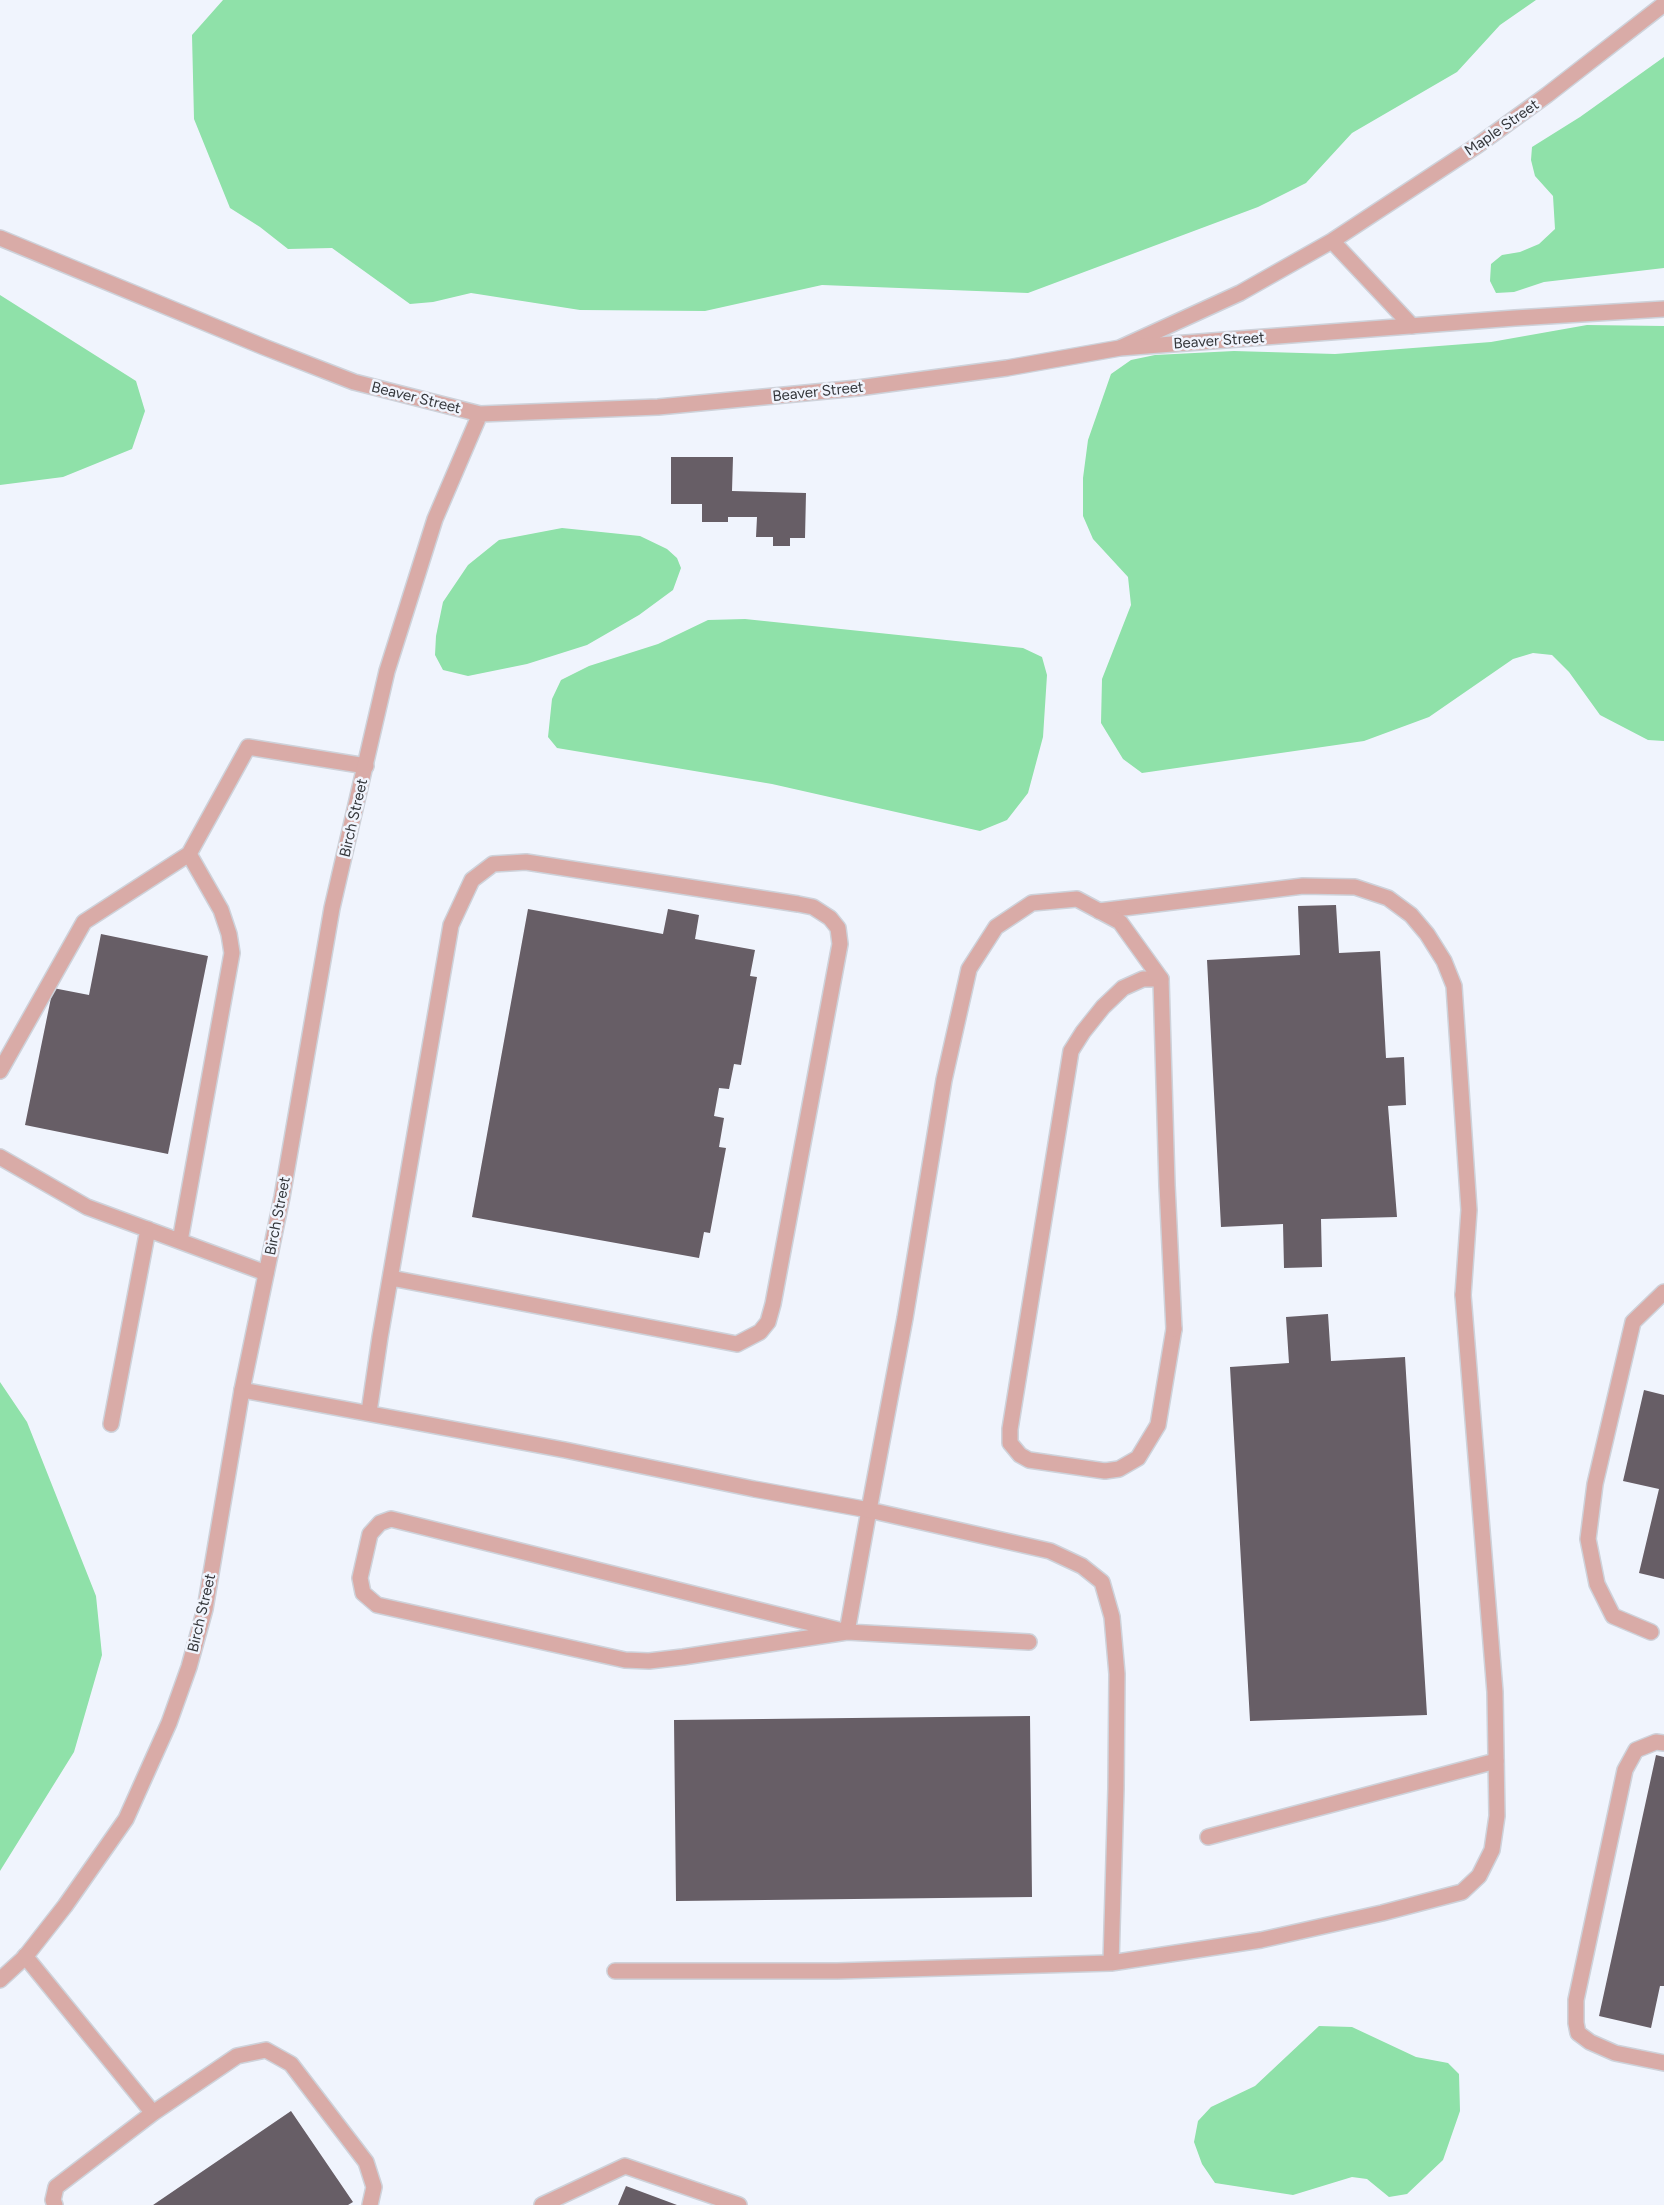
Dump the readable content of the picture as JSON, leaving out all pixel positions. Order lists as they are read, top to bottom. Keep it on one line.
{"streets":{"street":["Maple Street","Beaver Street","Birch Street"]},"crossings":[["Maple Street","Beaver Street"],["Beaver Street","Birch Street"]]}
